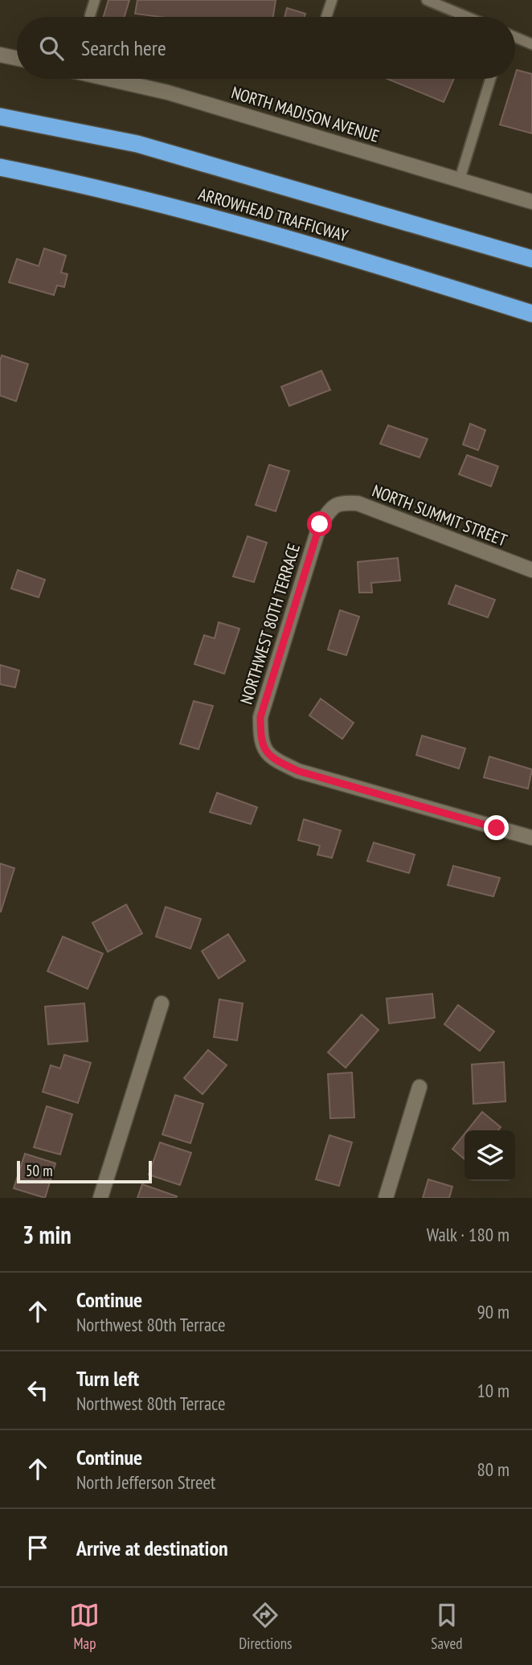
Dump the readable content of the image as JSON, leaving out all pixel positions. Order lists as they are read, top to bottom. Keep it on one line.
{"streets":{"highway":["ARROWHEAD TRAFFICWAY"],"street":["NORTH MADISON AVENUE","NORTH SUMMIT STREET","NORTHWEST 80TH TERRACE"]},"crossings":[["NORTH SUMMIT STREET","NORTHWEST 80TH TERRACE"]],"scale_bar":"50 m","page":{"search":"Search here","scale":"50 m","heading":["3 min","Walk · 180 m"],"list":[["Continue","Northwest 80th Terrace","90 m"],["Turn left","Northwest 80th Terrace","10 m"],["Continue","North Jefferson Street","80 m"],"Arrive at destination"],"nav":["Map","Directions","Saved"]}}
